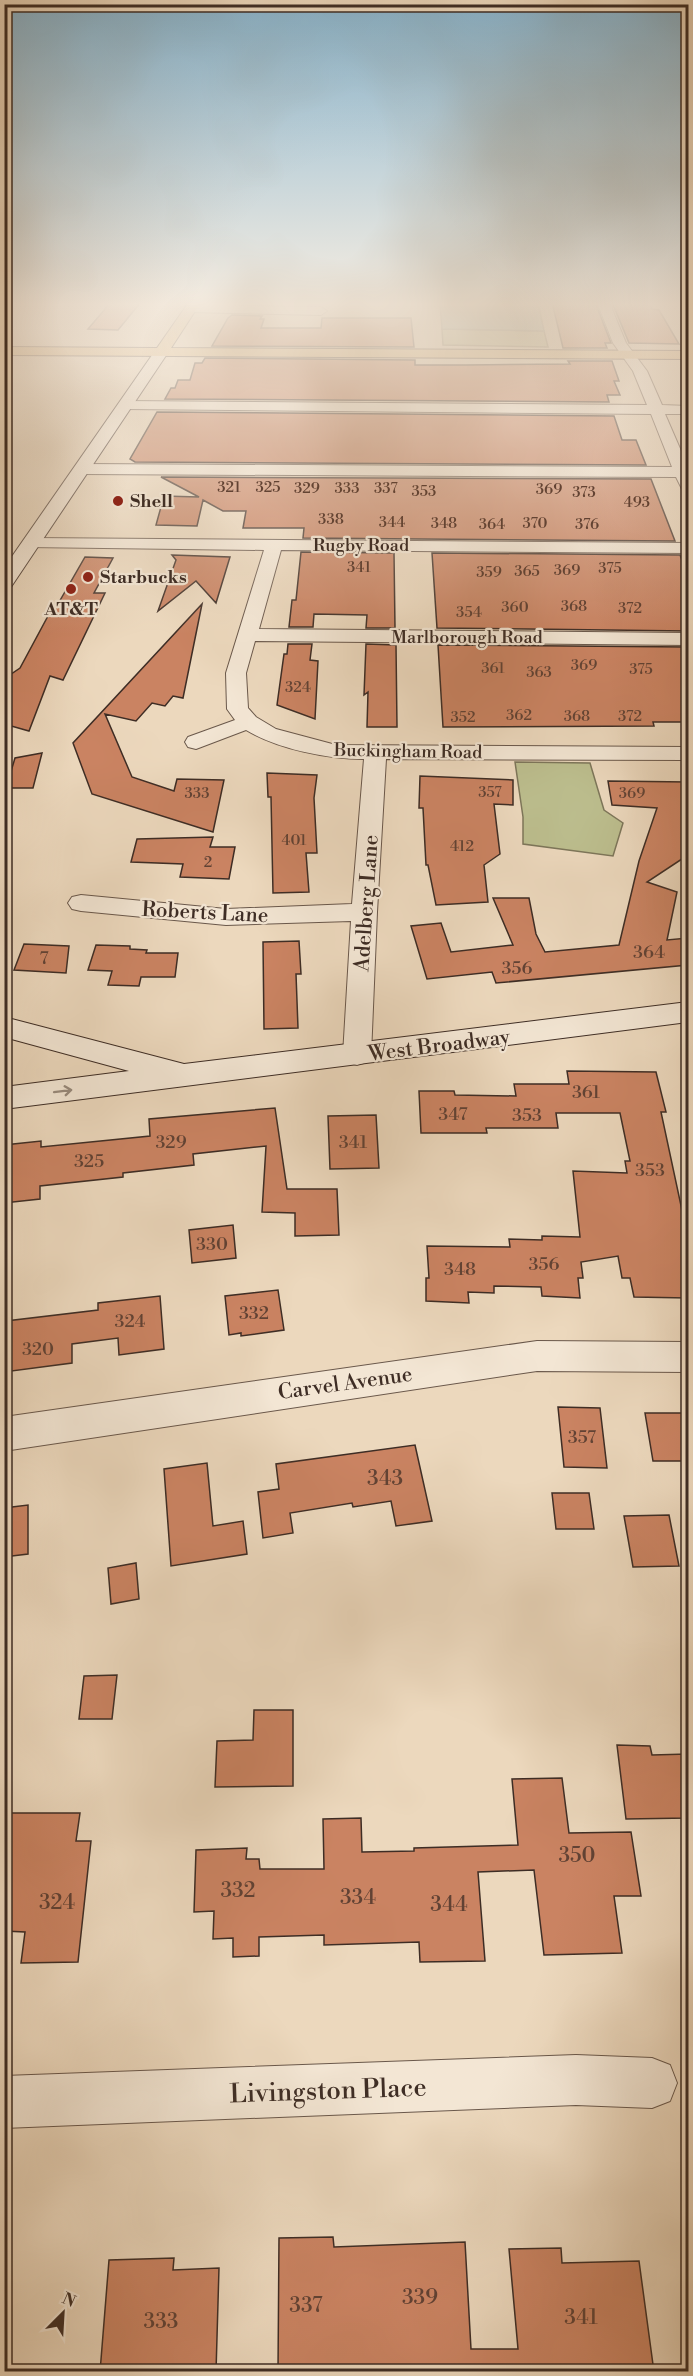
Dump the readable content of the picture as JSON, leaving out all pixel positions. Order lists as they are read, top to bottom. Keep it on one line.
{"streets":{"main road":["West Broadway"],"street":["Rugby Road","Marlborough Road","Buckingham Road","Adelberg Lane","Roberts Lane","Carvel Avenue","Livingston Place"]},"crossings":[["Buckingham Road","Adelberg Lane"],["Adelberg Lane","Roberts Lane"],["Adelberg Lane","West Broadway"]],"places":["Shell","Starbucks","AT&T"],"house_numbers":["321","325","329","333","337","369","353","373","493","338","344","348","370","364","376","341","375","369","365","359","368","360","372","354","369","361","375","363","324","362","368","372","352","357","333","369","401","412","2","364","7","356","361","347","353","329","341","325","353","330","356","348","332","324","320","357","343","350","332","334","324","344","339","337","341","333"],"north":"top right"}
